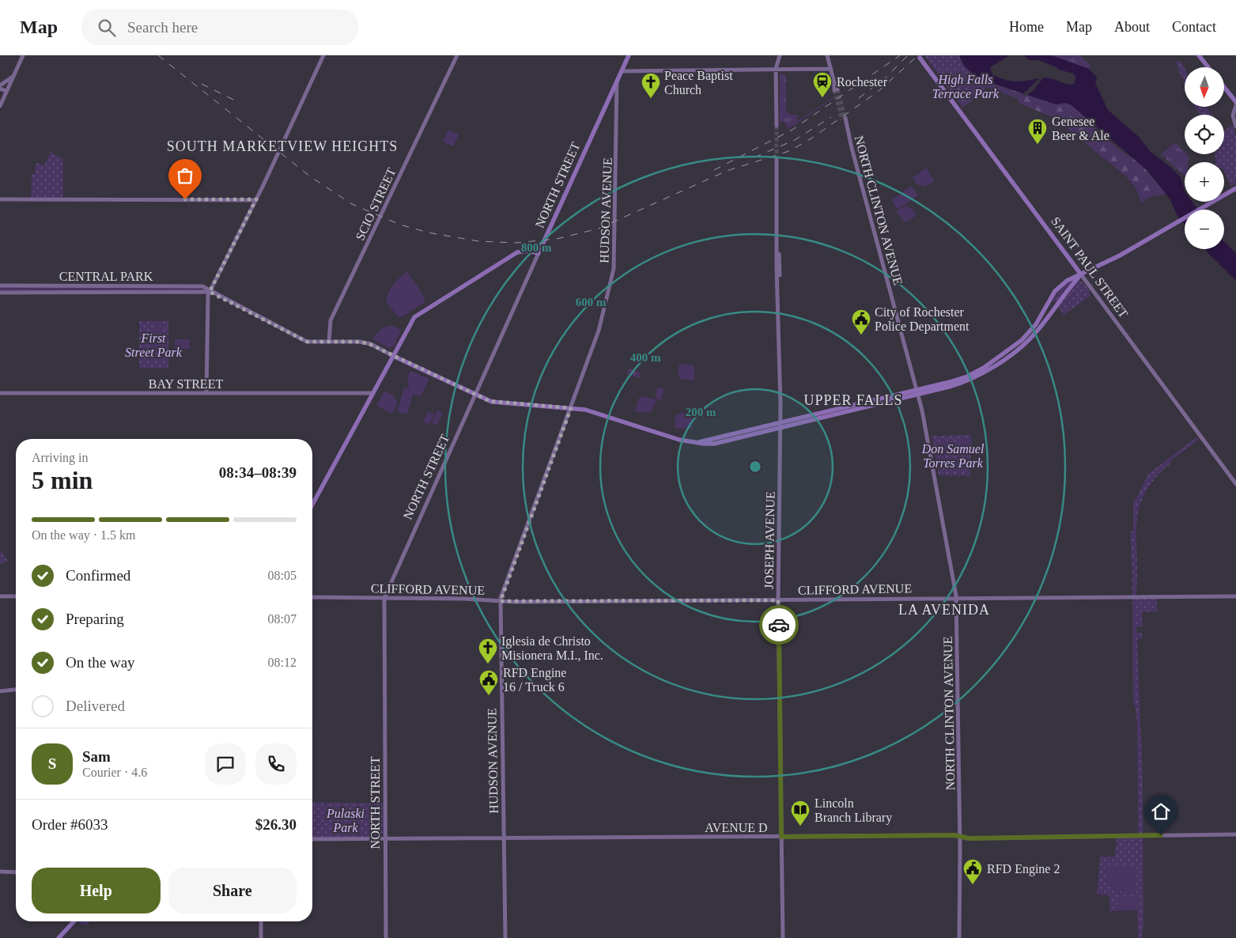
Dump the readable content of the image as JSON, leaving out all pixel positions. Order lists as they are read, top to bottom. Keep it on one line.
{"streets":{"main road":["NORTH STREET","SCIO STREET","HUDSON AVENUE","NORTH CLINTON AVENUE","SAINT PAUL STREET","CENTRAL PARK","BAY STREET","JOSEPH AVENUE","CLIFFORD AVENUE","AVENUE D"]},"crossings":[["NORTH STREET","HUDSON AVENUE"],["NORTH STREET","CLIFFORD AVENUE"],["NORTH STREET","AVENUE D"],["SCIO STREET","CENTRAL PARK"],["HUDSON AVENUE","CLIFFORD AVENUE"],["HUDSON AVENUE","AVENUE D"],["NORTH CLINTON AVENUE","CLIFFORD AVENUE"],["NORTH CLINTON AVENUE","AVENUE D"],["JOSEPH AVENUE","CLIFFORD AVENUE"],["JOSEPH AVENUE","AVENUE D"]],"districts":["SOUTH MARKETVIEW HEIGHTS","UPPER FALLS","LA AVENIDA"],"parks":["High Falls Terrace Park","First Street Park","Don Samuel Torres Park","Pulaski Park"],"places":{"station":["Rochester"],"church":["Peace Baptist Church","Iglesia de Christo Misionera M.I., Inc."],"building":["Genesee Beer & Ale"],"public building":["City of Rochester Police Department","RFD Engine 16 / Truck 6","RFD Engine 2"],"library":["Lincoln Branch Library"]},"north":"bottom","page":{"header":"Map","search":"Search here","nav":["Home","Map","About","Contact"],"map_buttons":["+","−"],"heading":["5 min","Arriving in","08:34–08:39"],"panel":["Sam","Courier · 4.6","Order #6033","$26.30"],"bar":"On the way · 1.5 km","list":[["Confirmed","08:05"],["Preparing","08:07"],["On the way","08:12"],"Delivered"],"round":"S","buttons":["Help","Share"]},"rings":["800 m","600 m","400 m","200 m"]}
